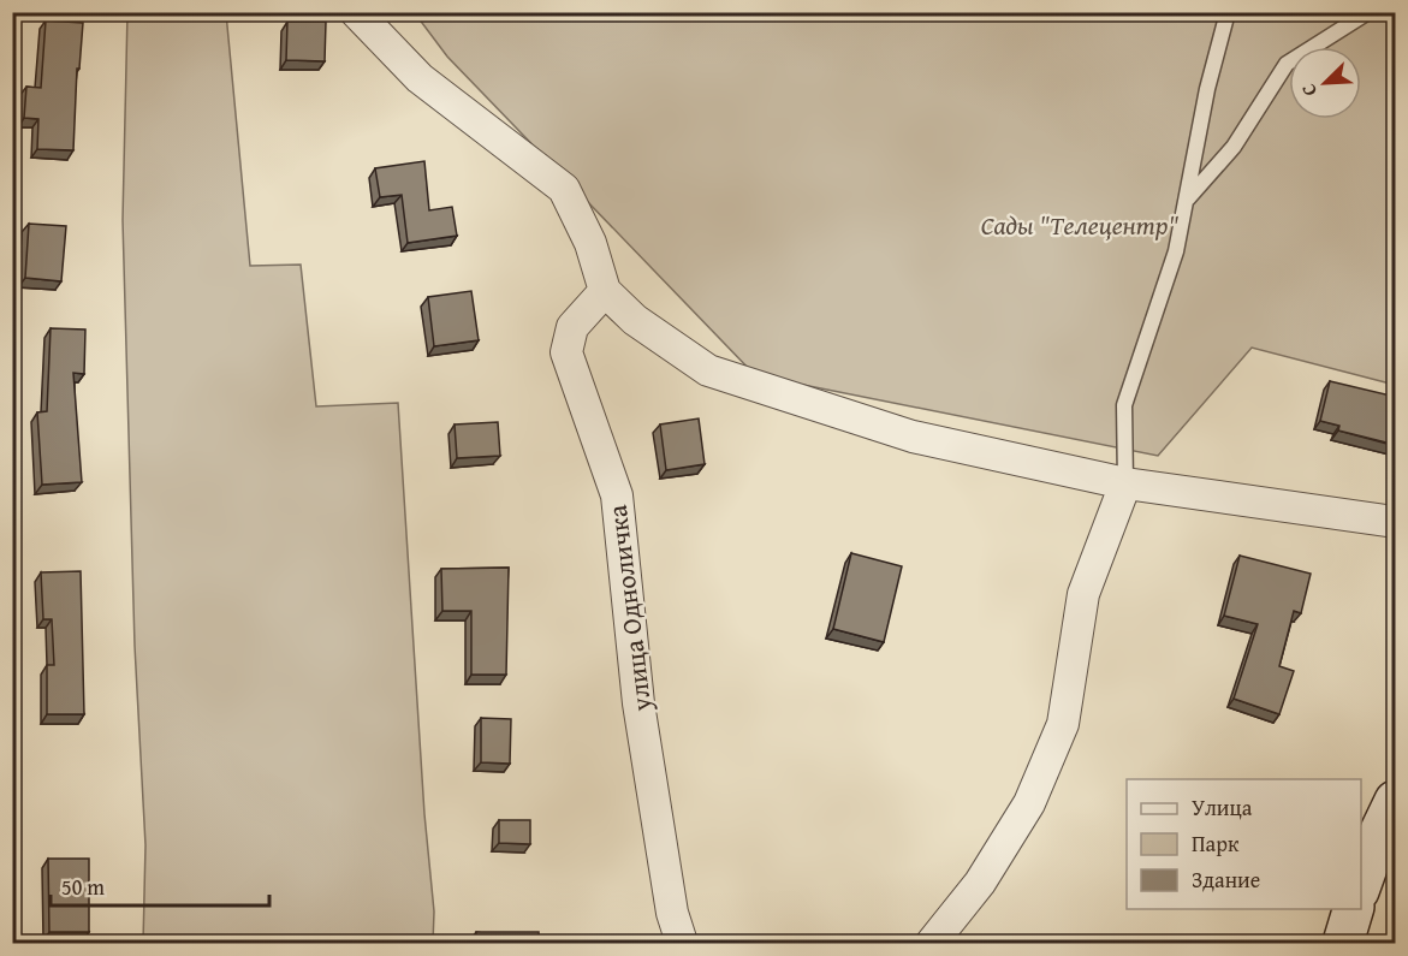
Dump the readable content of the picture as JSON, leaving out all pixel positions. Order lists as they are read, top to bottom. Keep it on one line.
{"streets":{"street":["улица Одноличка"]},"parks":["Сады \"Телецентр\""],"legend":["Улица","Парк","Здание"],"scale_bar":"50 m","north":"bottom left"}
